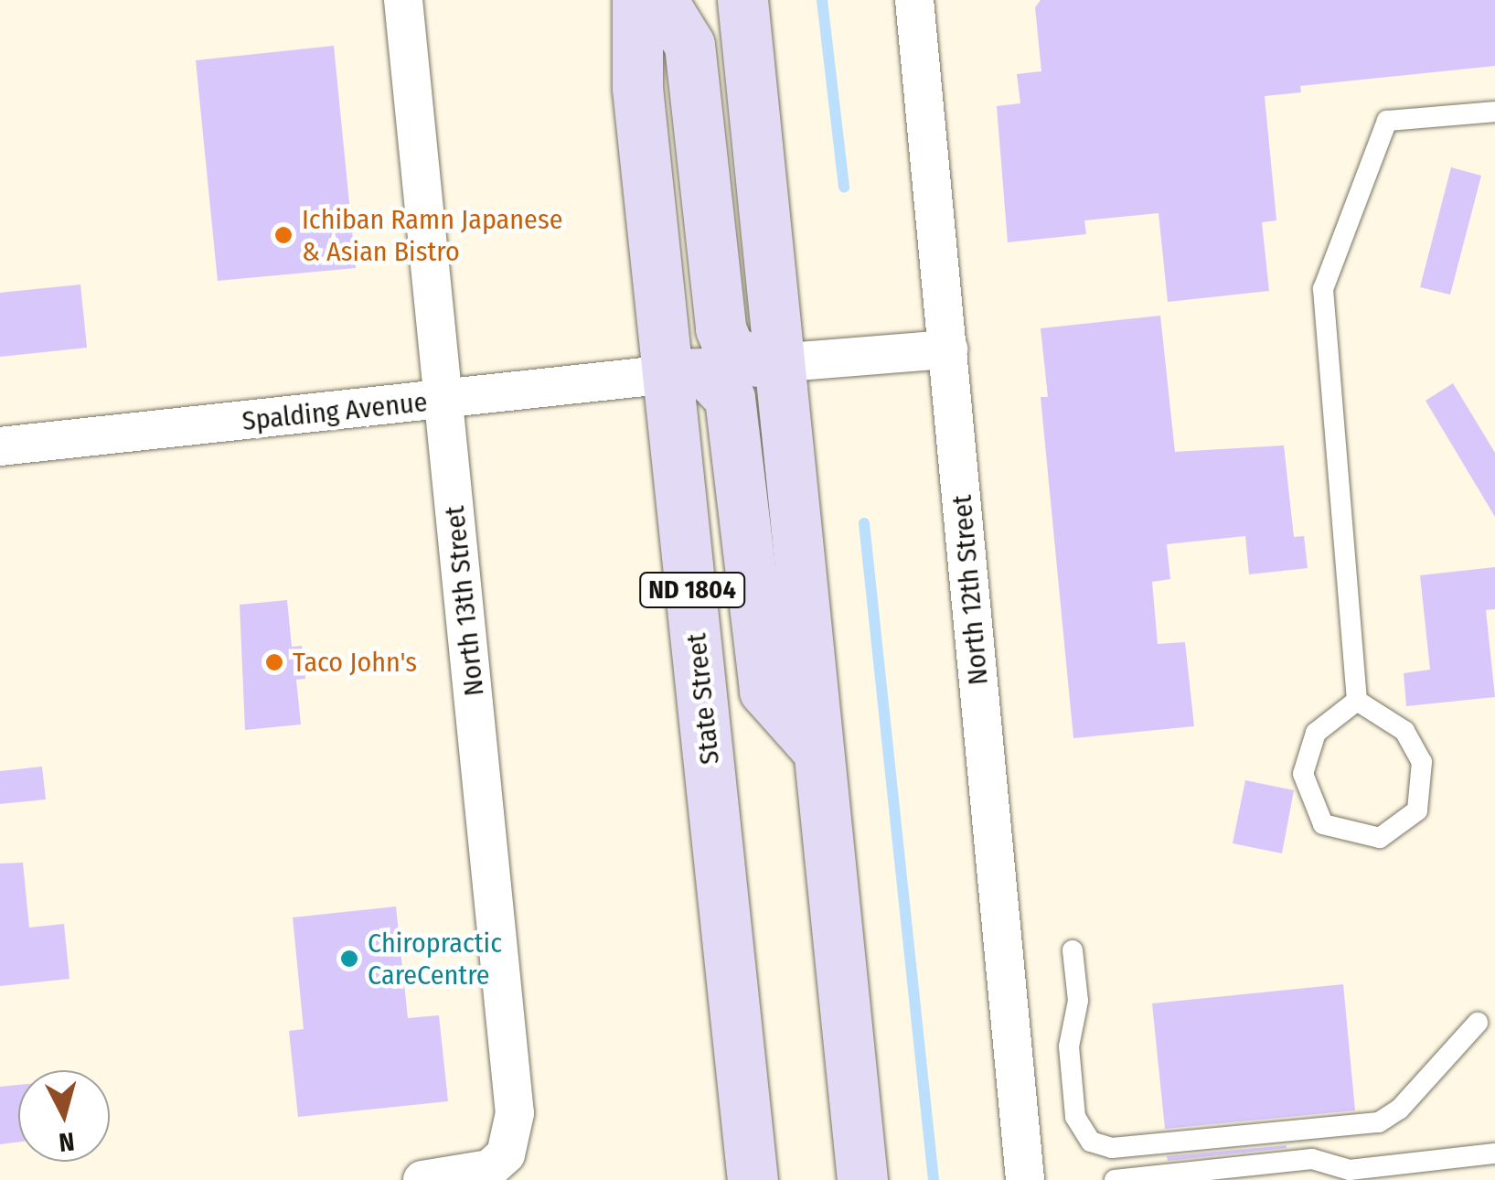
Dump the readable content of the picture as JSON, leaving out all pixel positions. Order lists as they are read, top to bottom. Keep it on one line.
{"streets":{"main road":["ND 1804","State Street"],"street":["Spalding Avenue","North 12th Street","North 13th Street"]},"crossings":[["Spalding Avenue","North 13th Street"],["Spalding Avenue","State Street"]],"places":["Ichiban Ramn Japanese & Asian Bistro","Taco John's","Chiropractic CareCentre"],"north":"bottom"}
